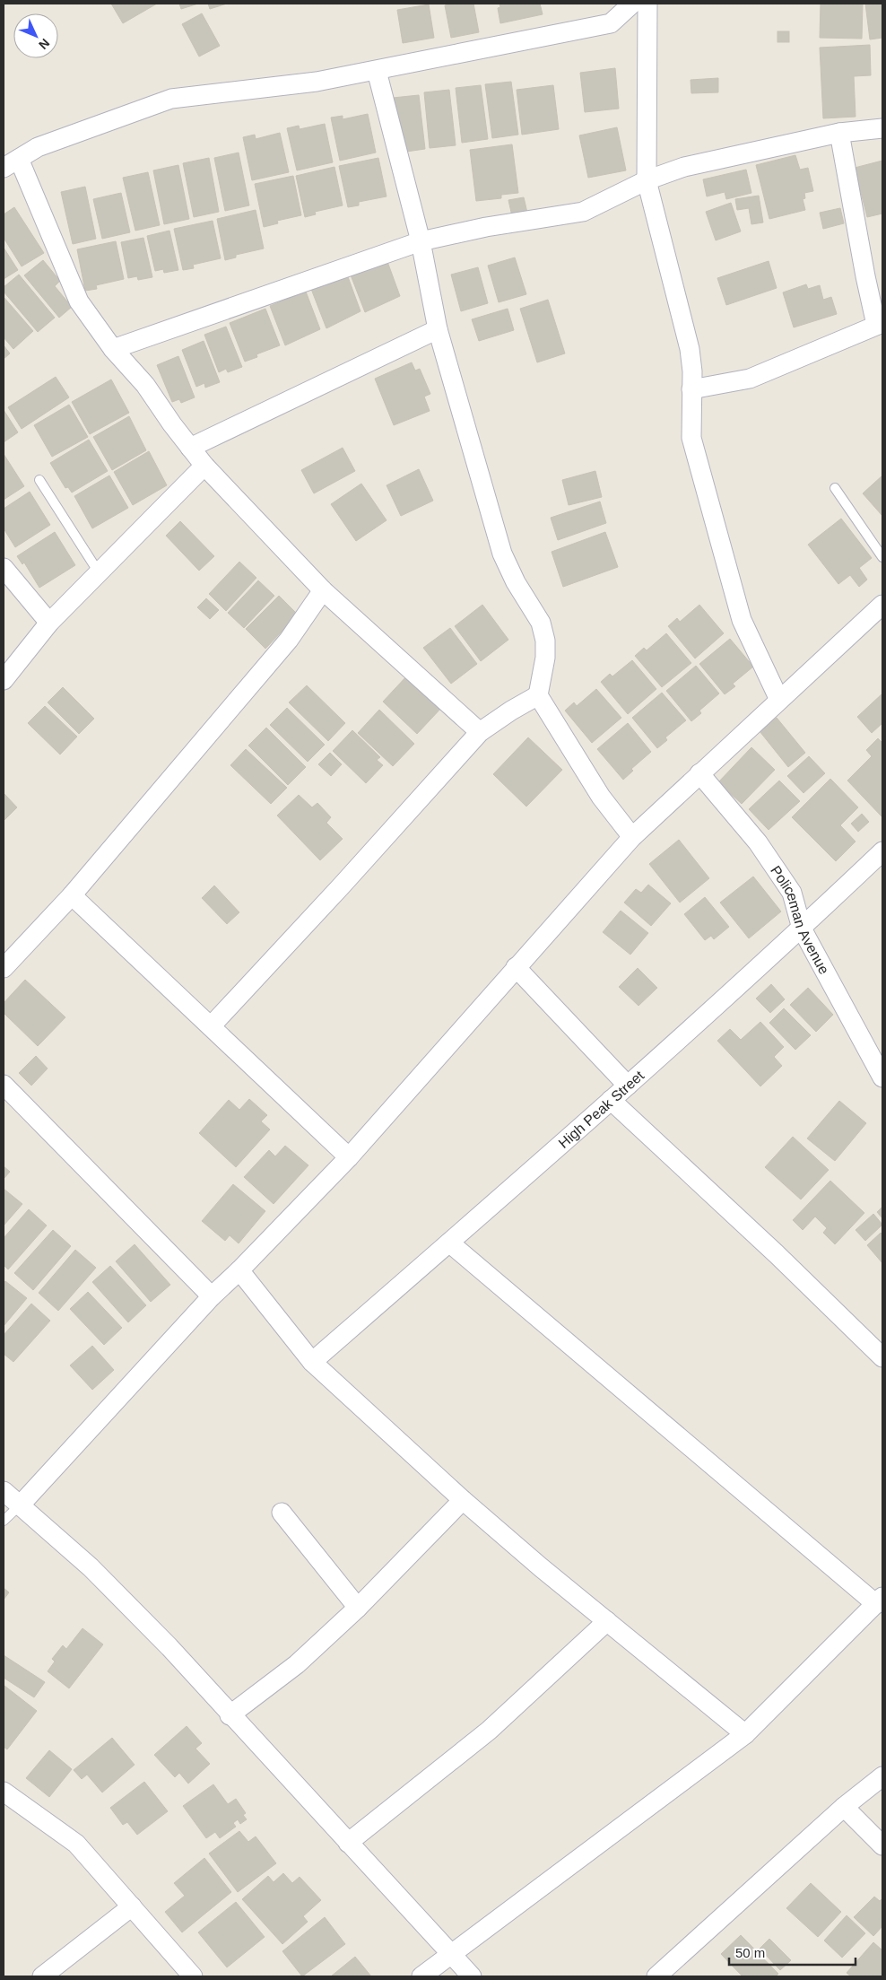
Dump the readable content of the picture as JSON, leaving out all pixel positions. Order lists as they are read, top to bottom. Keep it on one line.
{"streets":{"street":["Policeman Avenue","High Peak Street"]},"crossings":[["Policeman Avenue","High Peak Street"]],"scale_bar":"50 m","north":"bottom right"}
